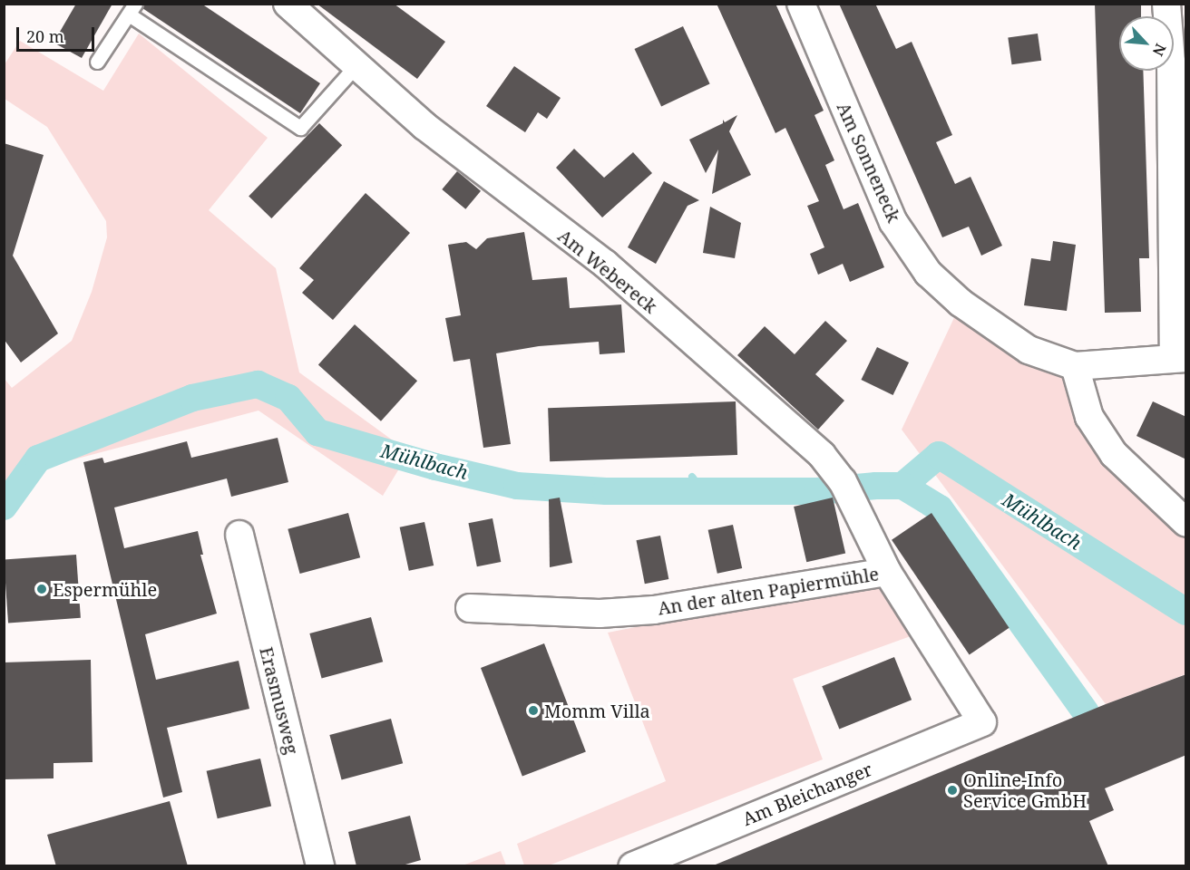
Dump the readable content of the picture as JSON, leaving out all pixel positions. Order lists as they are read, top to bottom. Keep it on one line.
{"streets":{"street":["Am Sonneneck","Am Webereck","An der alten Papiermühle","Erasmusweg","Am Bleichanger"]},"crossings":[["Am Webereck","An der alten Papiermühle"],["An der alten Papiermühle","Am Bleichanger"]],"water":["Mühlbach"],"places":["Espermühle","Momm Villa","Online-Info Service GmbH"],"scale_bar":"20 m","north":"bottom right"}
